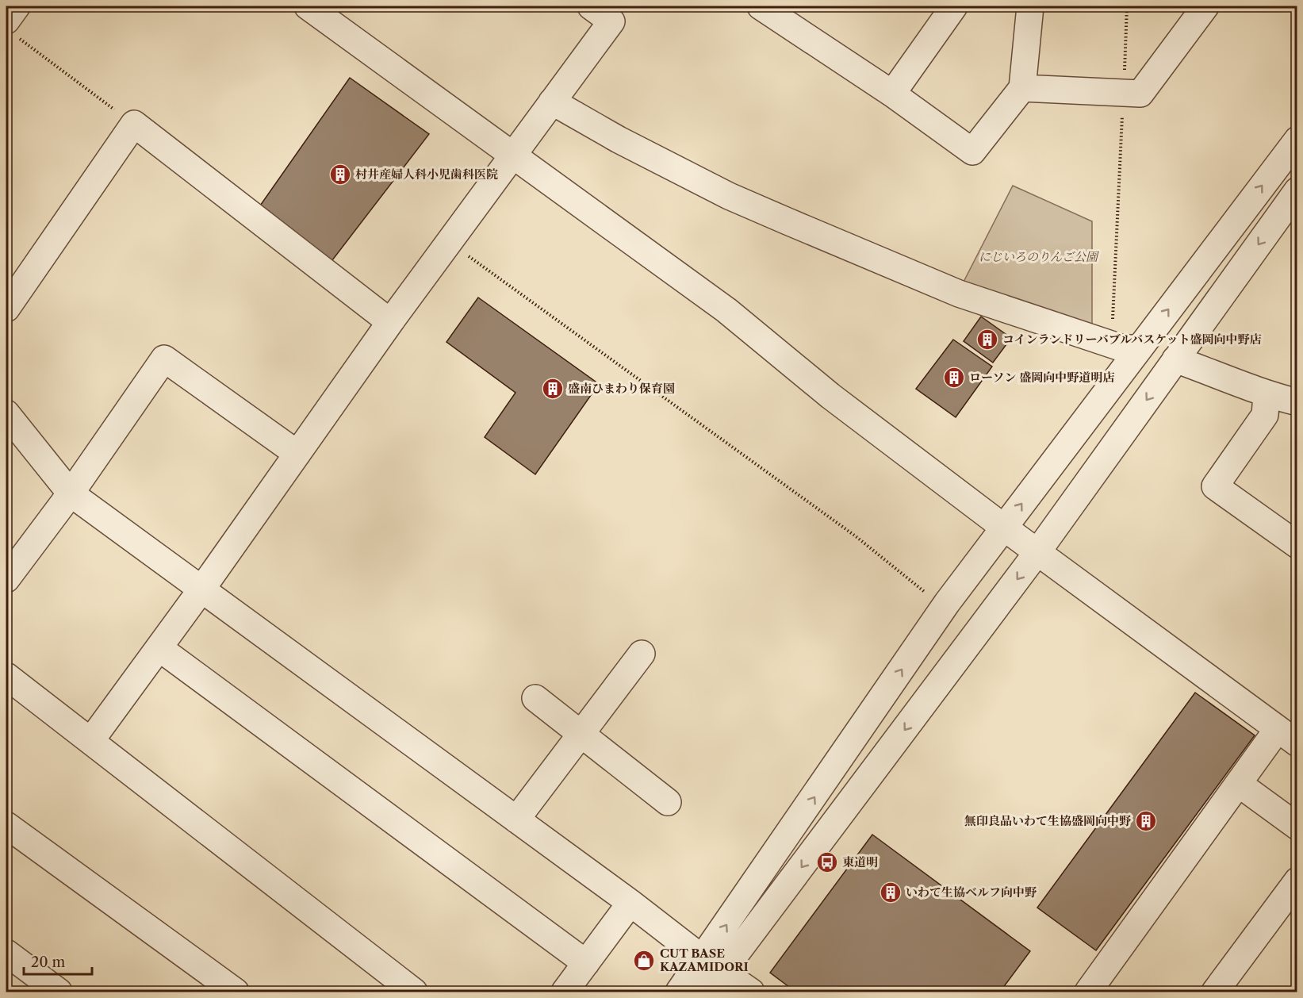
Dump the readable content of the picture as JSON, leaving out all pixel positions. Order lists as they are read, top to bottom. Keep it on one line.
{"parks":["にじいろのりんご公園"],"places":{"building":["村井産婦人科小児歯科医院","コインランドリーバブルバスケット盛岡向中野店","ローソン 盛岡向中野道明店","盛南ひまわり保育園","無印良品いわて生協盛岡向中野","いわて生協ベルフ向中野"],"bus stop":["東道明"],"shop":["CUT BASE KAZAMIDORI"]},"scale_bar":"20 m"}
